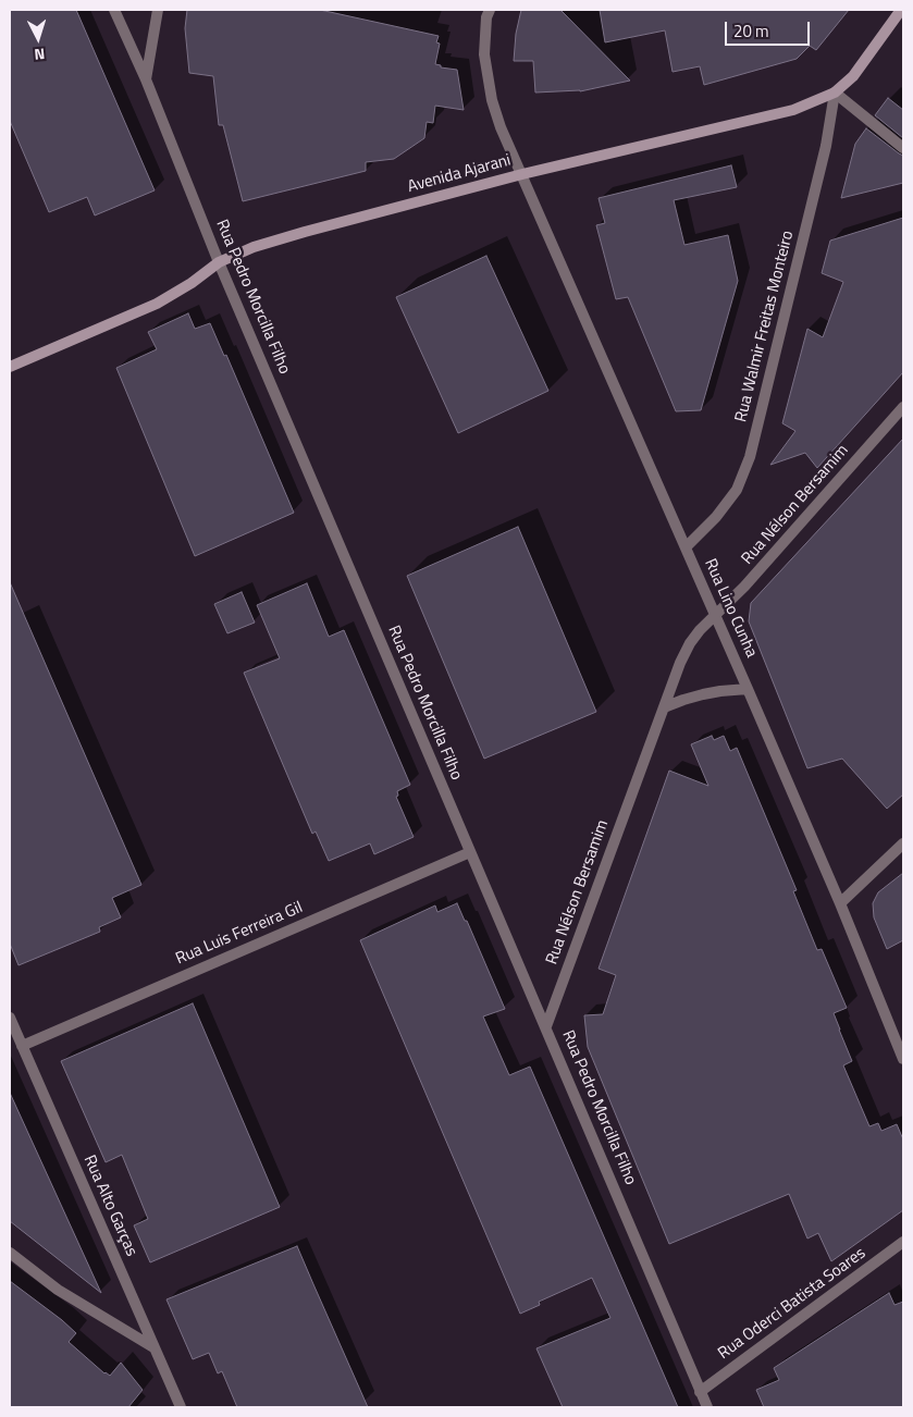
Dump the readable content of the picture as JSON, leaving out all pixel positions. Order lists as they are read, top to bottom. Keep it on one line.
{"streets":{"street":["Avenida Ajarani","Rua Pedro Morcilla Filho","Rua Walmir Freitas Monteiro","Rua Nélson Bersamim","Rua Lino Cunha","Rua Luis Ferreira Gil","Rua Alto Garças","Rua Oderci Batista Soares"]},"crossings":[["Avenida Ajarani","Rua Pedro Morcilla Filho"],["Avenida Ajarani","Rua Walmir Freitas Monteiro"],["Avenida Ajarani","Rua Lino Cunha"],["Rua Pedro Morcilla Filho","Rua Nélson Bersamim"],["Rua Pedro Morcilla Filho","Rua Luis Ferreira Gil"],["Rua Pedro Morcilla Filho","Rua Oderci Batista Soares"],["Rua Walmir Freitas Monteiro","Rua Lino Cunha"],["Rua Nélson Bersamim","Rua Lino Cunha"],["Rua Luis Ferreira Gil","Rua Alto Garças"]],"scale_bar":"20 m","north":"bottom"}
